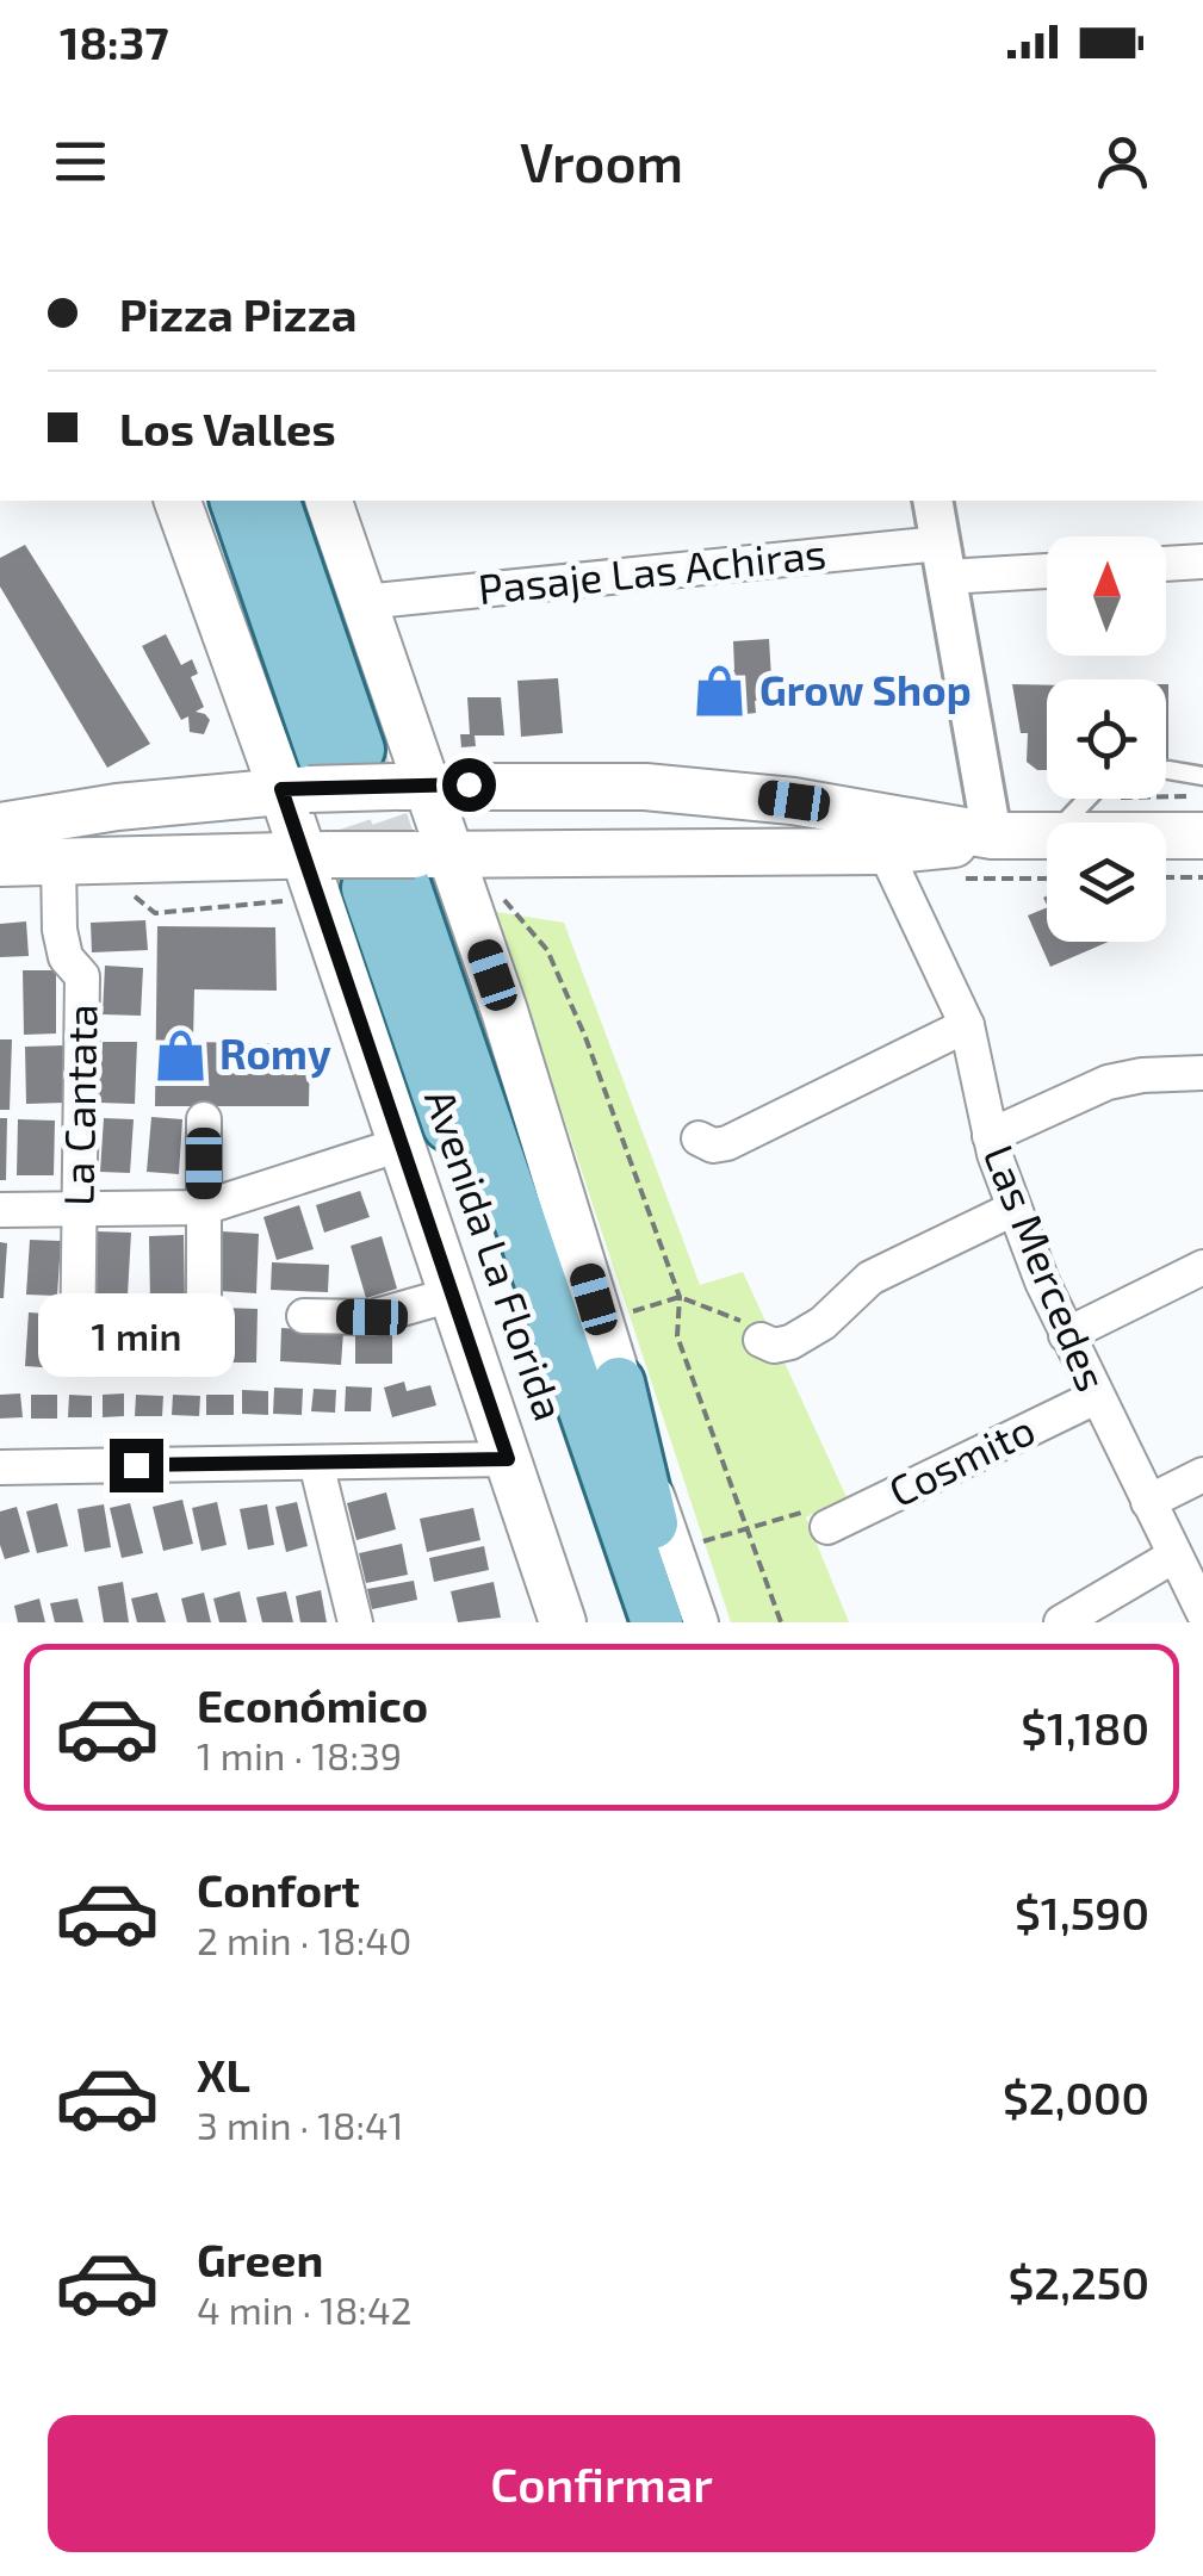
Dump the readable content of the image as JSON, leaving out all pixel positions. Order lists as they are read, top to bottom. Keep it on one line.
{"streets":{"main road":["Avenida La Florida"],"street":["Pasaje Las Achiras","La Cantata","Las Mercedes","Cosmito"]},"crossings":[["Pasaje Las Achiras","Avenida La Florida"],["Las Mercedes","Cosmito"]],"places":{"shop":["Grow Shop","Romy"]},"north":"top","page":{"status":"18:37","header":"Vroom","banner":["Pizza Pizza","Los Valles"],"bubble":"1 min","list":[{"name":"Económico","note":"1 min · 18:39","value":"$1,180"},{"name":"Confort","note":"2 min · 18:40","value":"$1,590"},{"name":"XL","note":"3 min · 18:41","value":"$2,000"},{"name":"Green","note":"4 min · 18:42","value":"$2,250"}],"buttons":"Confirmar"}}
